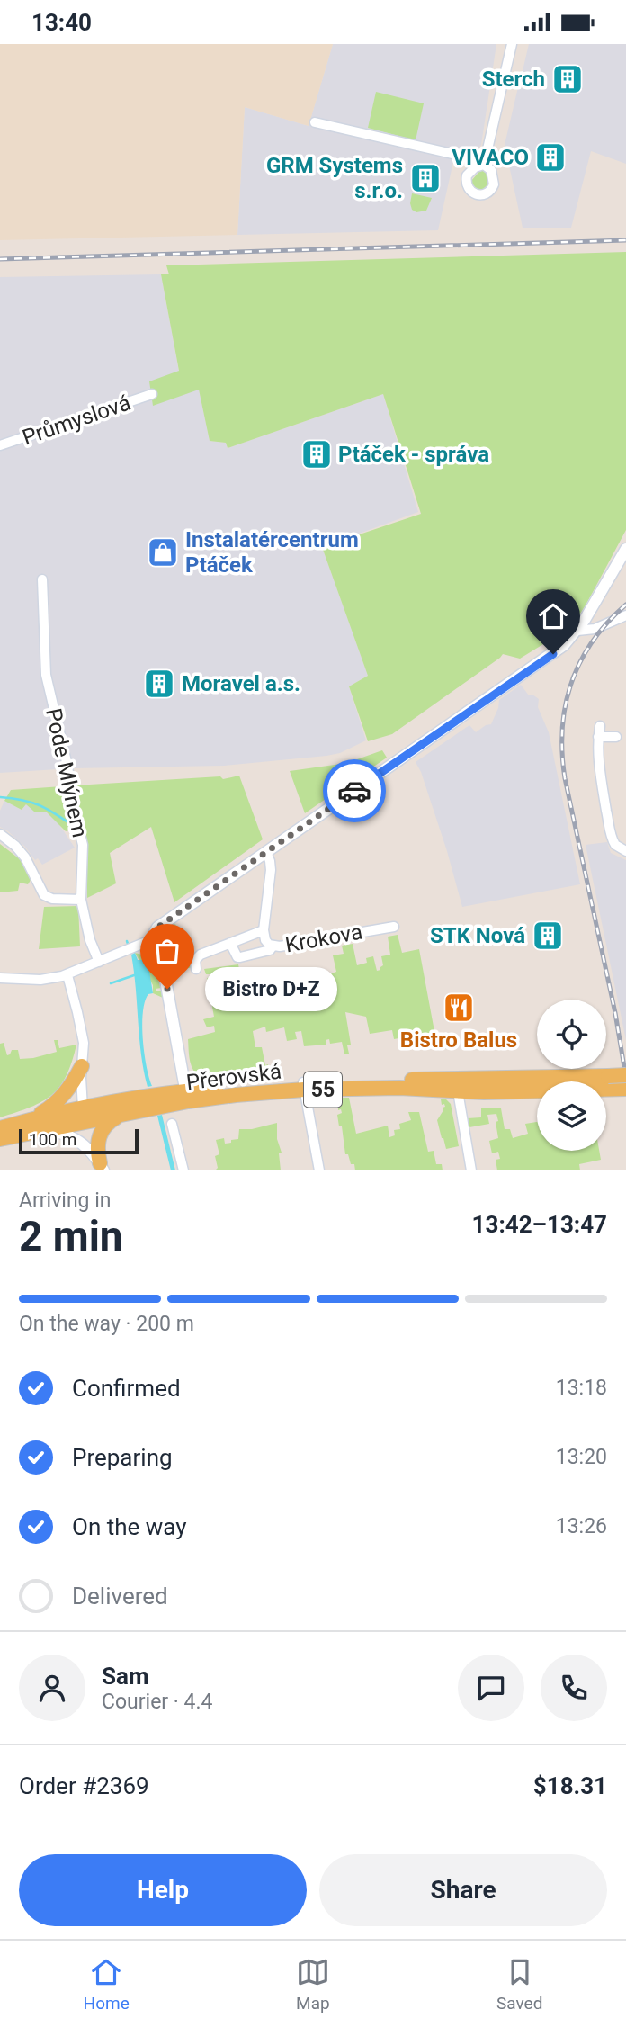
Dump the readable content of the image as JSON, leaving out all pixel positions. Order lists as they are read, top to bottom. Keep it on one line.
{"streets":{"main road":["Přerovská","55"],"street":["Průmyslová","Pode Mlýnem","Krokova"]},"places":{"building":["Sterch","VIVACO","GRM Systems s.r.o.","Ptáček - správa","Moravel a.s.","STK Nová"],"shop":["Instalatércentrum Ptáček"],"other":["Bistro D+Z"],"restaurant":["Bistro Balus"]},"scale_bar":"100 m","page":{"status":"13:40","bubble":"Bistro D+Z","scale":"100 m","heading":["2 min","Arriving in","13:42–13:47"],"panel":["Sam","Courier · 4.4","Order #2369","$18.31"],"bar":"On the way · 200 m","list":[["Confirmed","13:18"],["Preparing","13:20"],["On the way","13:26"],"Delivered"],"buttons":["Help","Share"],"tabs":["Home","Map","Saved"]}}
